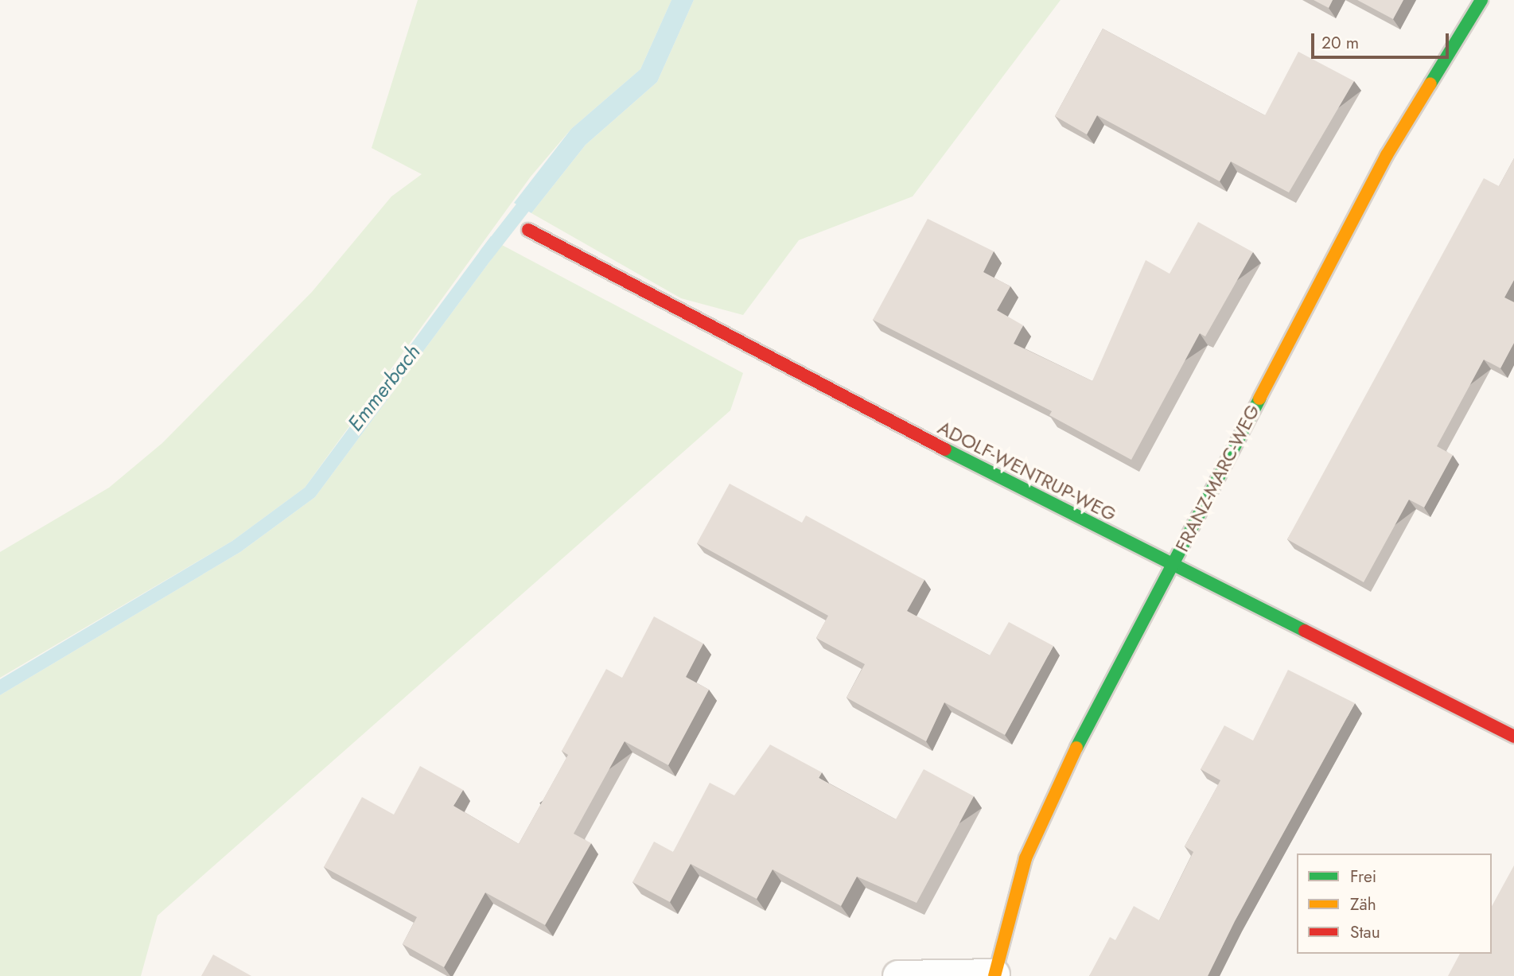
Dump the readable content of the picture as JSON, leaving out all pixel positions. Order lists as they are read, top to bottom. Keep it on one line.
{"streets":{"street":["ADOLF-WENTRUP-WEG","FRANZ-MARC-WEG"]},"crossings":[["ADOLF-WENTRUP-WEG","FRANZ-MARC-WEG"]],"water":["Emmerbach"],"legend":["Frei","Zäh","Stau"],"scale_bar":"20 m"}
